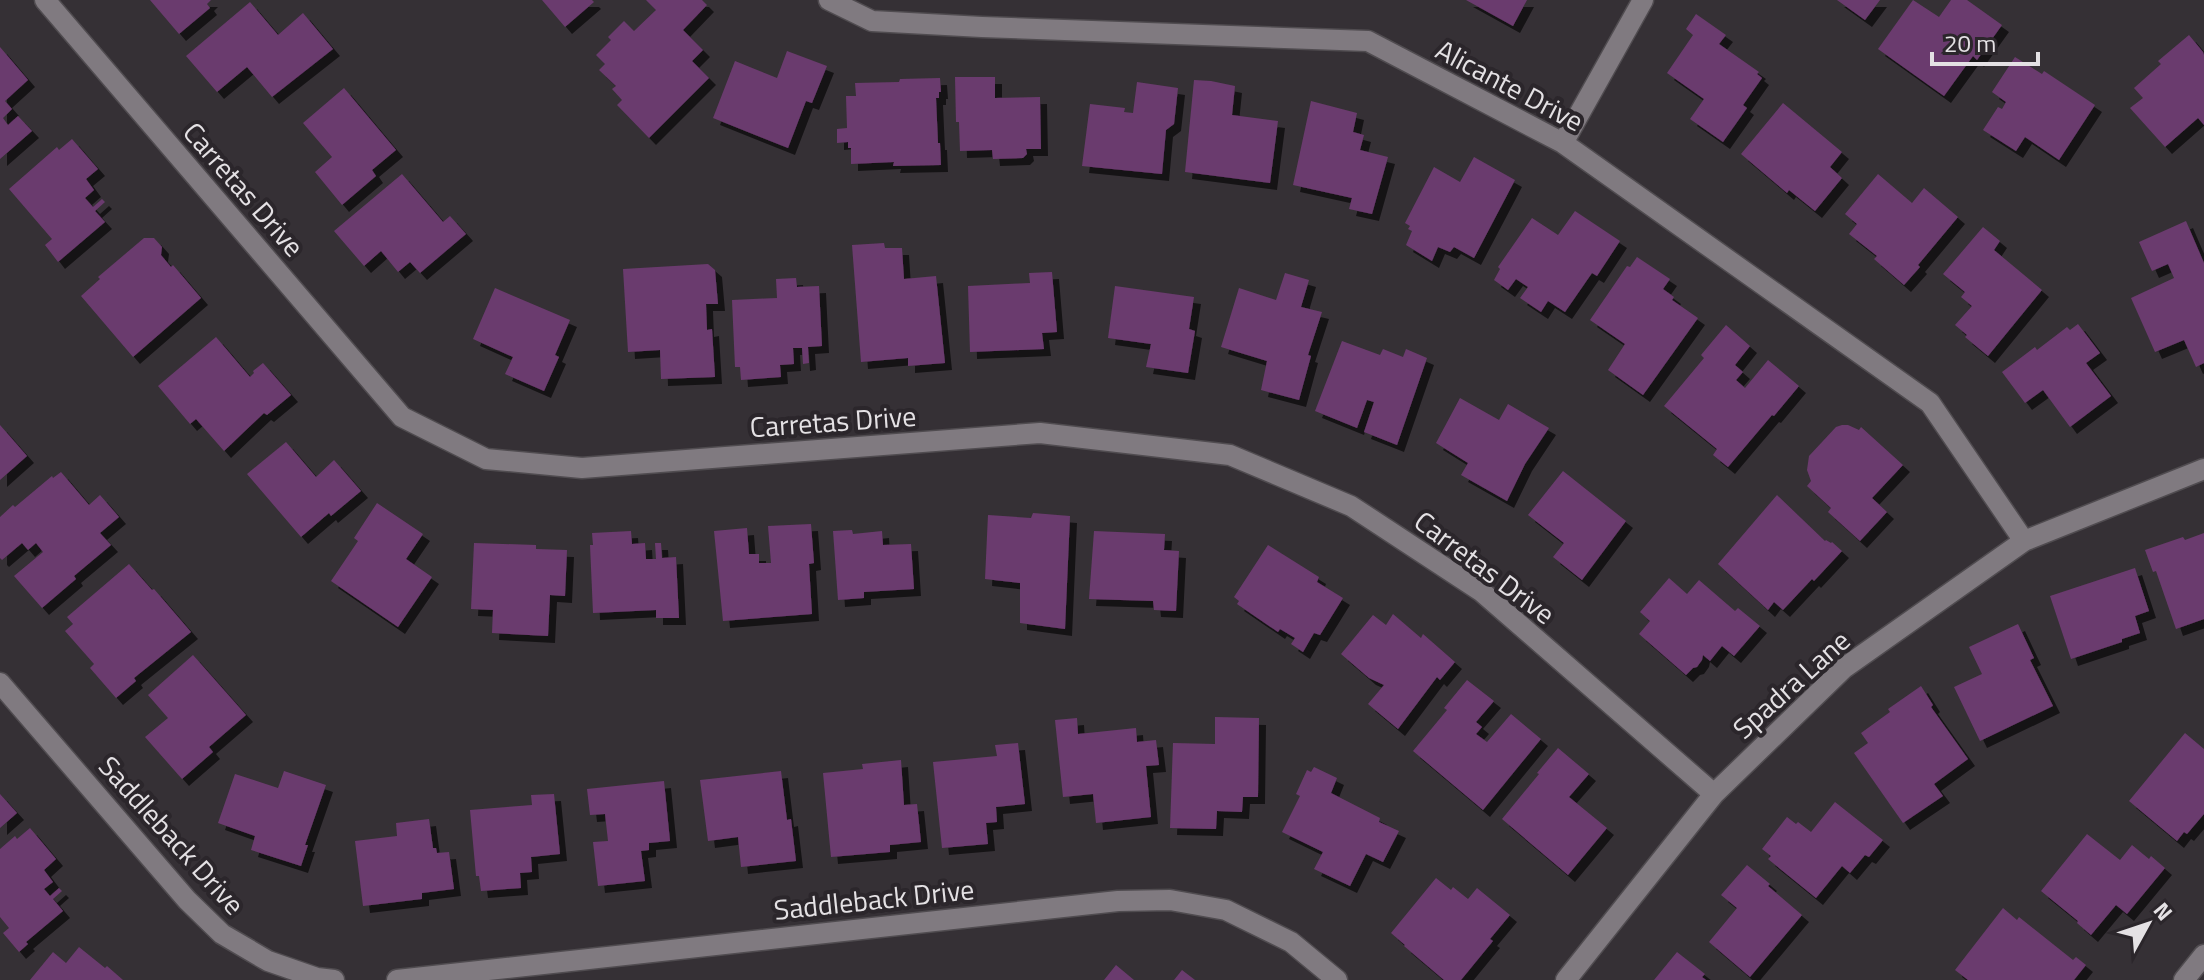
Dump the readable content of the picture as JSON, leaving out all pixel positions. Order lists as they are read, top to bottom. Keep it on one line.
{"streets":{"street":["Alicante Drive","Carretas Drive","Spadra Lane","Saddleback Drive"]},"crossings":[["Alicante Drive","Spadra Lane"],["Carretas Drive","Spadra Lane"]],"scale_bar":"20 m","north":"top right"}
